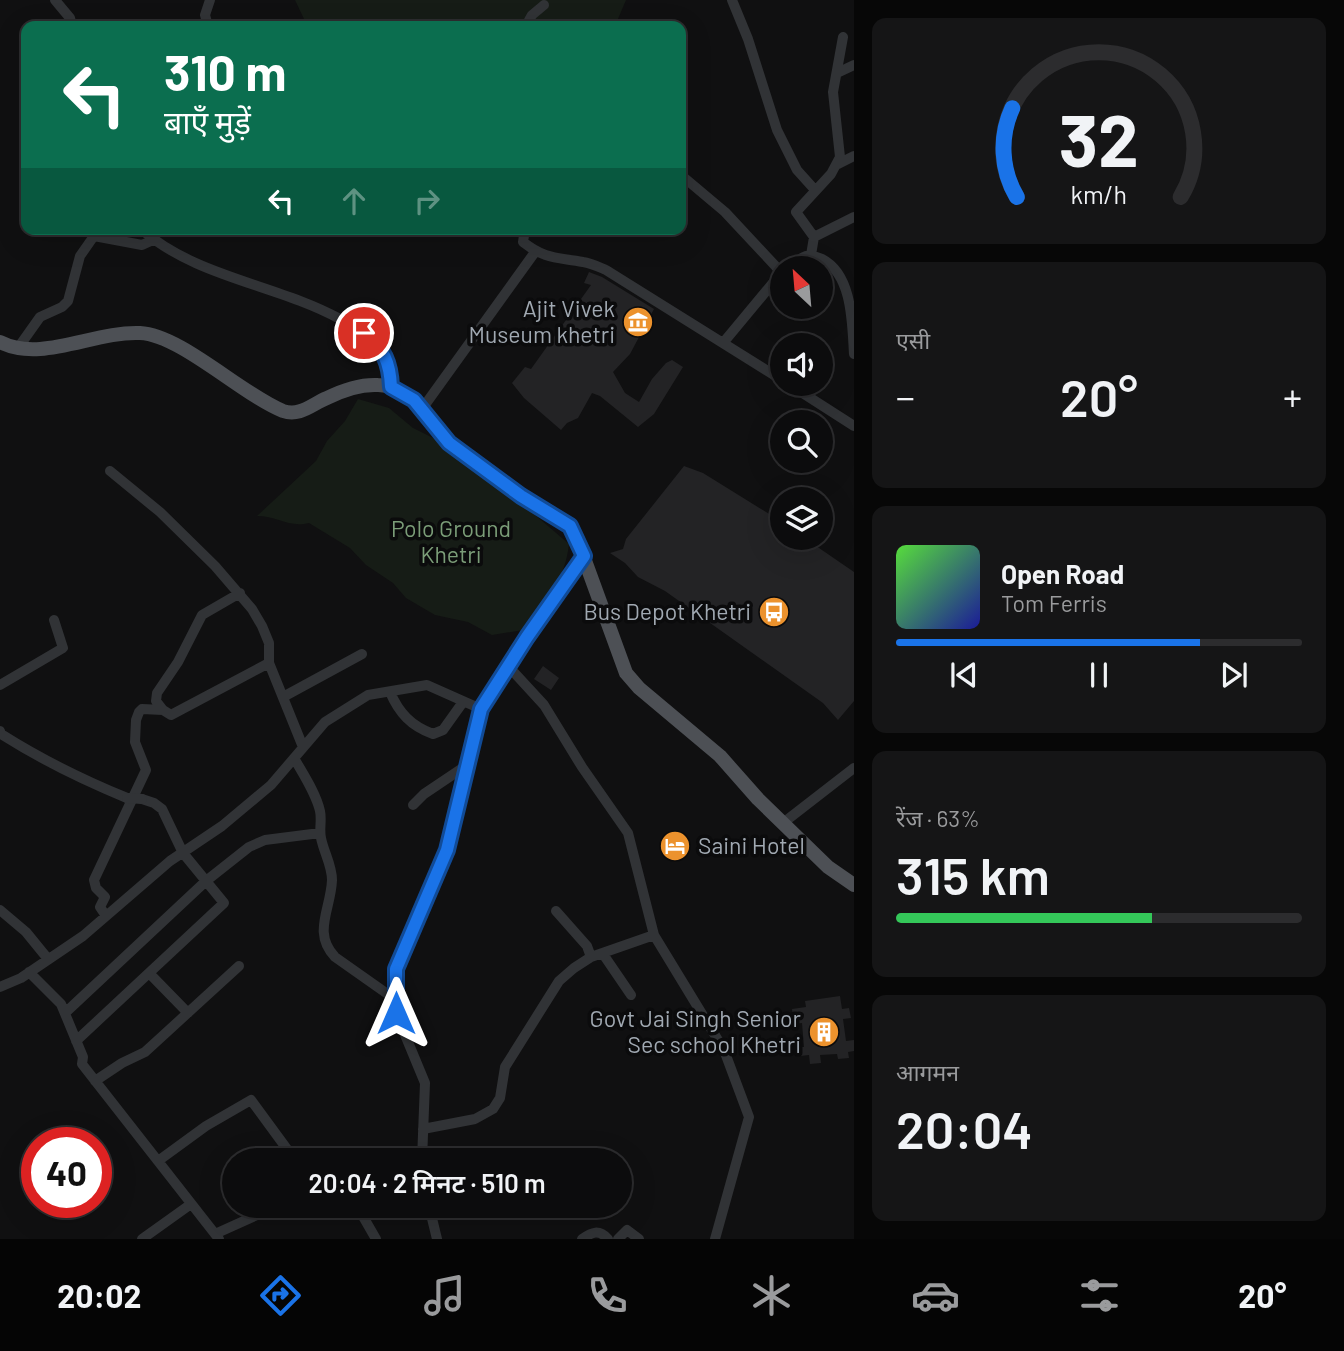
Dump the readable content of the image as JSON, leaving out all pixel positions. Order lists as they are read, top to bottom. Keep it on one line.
{"parks":["Polo Ground Khetri"],"places":{"museum":["Ajit Vivek Museum khetri"],"bus stop":["Bus Depot Khetri"],"hotel":["Saini Hotel"],"building":["Govt Jai Singh Senior Sec school Khetri"]},"north":"top left","page":{"turn":["310 m","बाएँ मुड़ें"],"tile":["एसी",["रेंज · 63%","315 km"],["आगमन","20:04"]],"heat":["−","20°","+"],"song":["Open Road","Tom Ferris"],"limit":"40","trip":"20:04 · 2 मिनट · 510 m","tabs":["20:02","20°"],"gauge":["32","km/h"]}}
